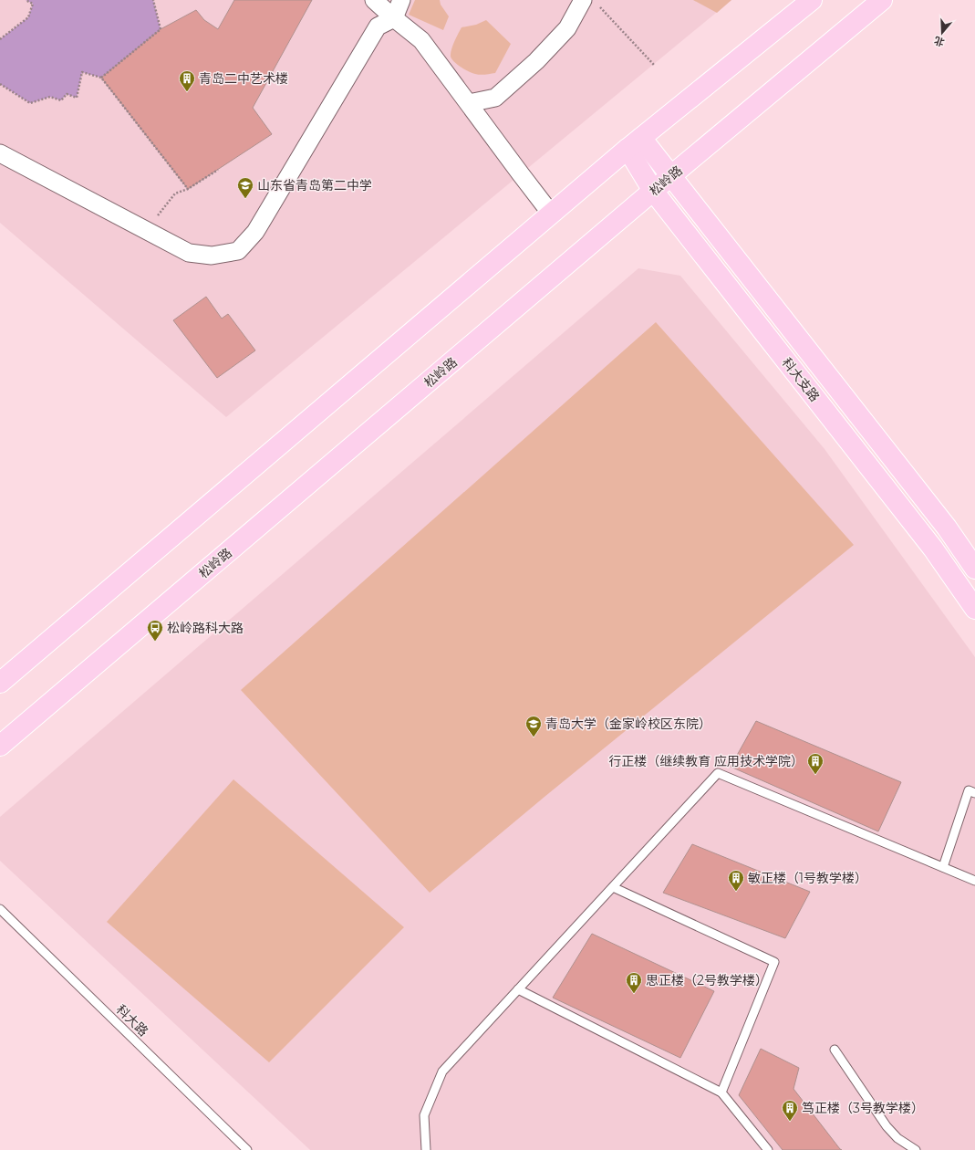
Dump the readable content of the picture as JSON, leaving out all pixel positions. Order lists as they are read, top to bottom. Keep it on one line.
{"streets":{"main road":["松岭路","科大支路"],"lane":["科大路"]},"crossings":[["松岭路","科大支路"]],"places":{"building":["青岛二中艺术楼","行正楼（继续教育 应用技术学院）","敏正楼（1号教学楼）","思正楼（2号教学楼）","笃正楼（3号教学楼）"],"school or university":["山东省青岛第二中学","青岛大学（金家岭校区东院）"],"bus stop":["松岭路科大路"]},"north":"bottom"}
